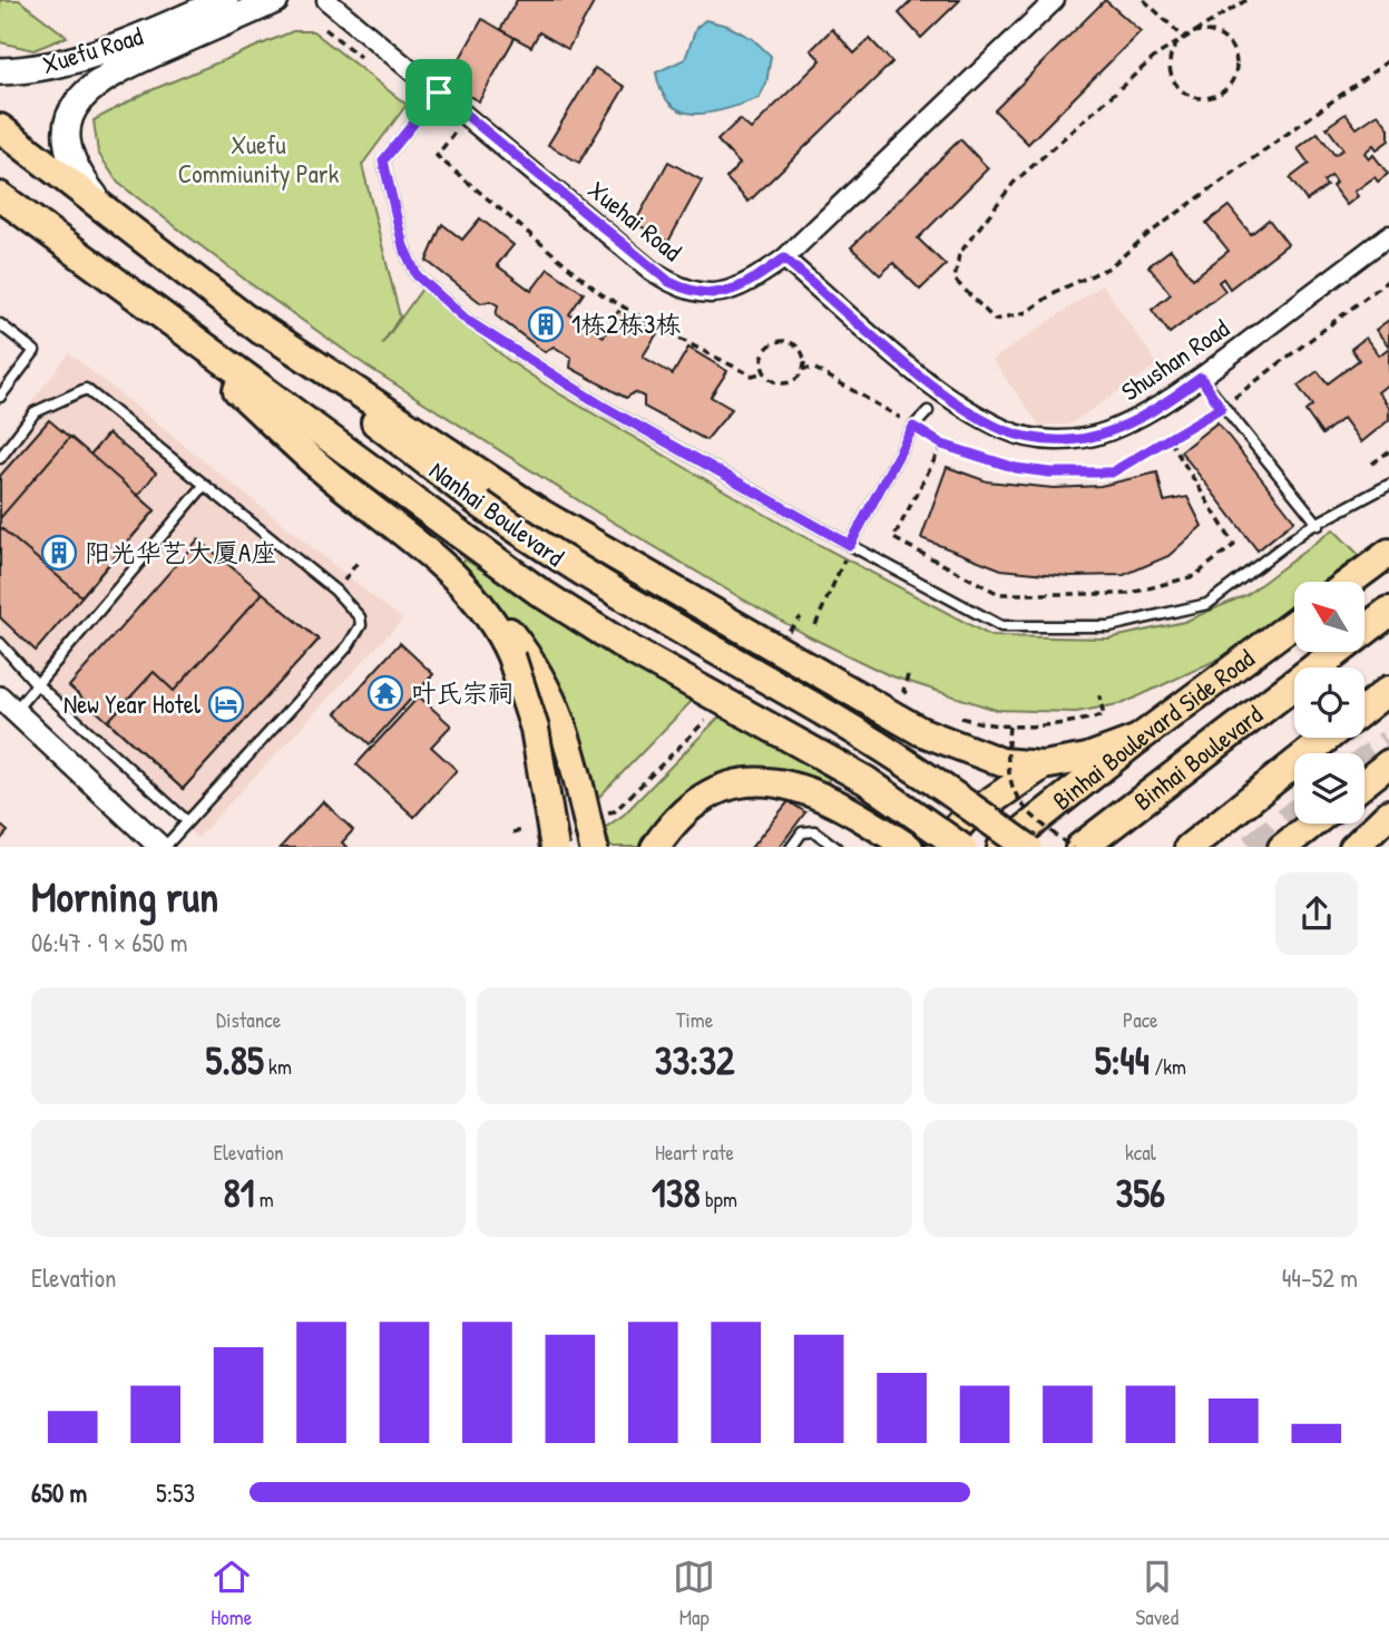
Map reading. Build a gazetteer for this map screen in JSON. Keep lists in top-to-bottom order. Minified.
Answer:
{"streets":{"highway":["Binhai Boulevard"],"main road":["Xuefu Road","Nanhai Boulevard","Binhai Boulevard Side Road"],"street":["Xuehai Road","Shushan Road"]},"crossings":[["Xuefu Road","Nanhai Boulevard"],["Xuehai Road","Shushan Road"]],"parks":["Xuefu Commiunity Park"],"places":{"building":["1栋2栋3栋","阳光华艺大厦A座"],"temple":["叶氏宗祠"],"hotel":["New Year Hotel"]},"north":"top left","page":{"heading":["Morning run","06:47 · 9 × 650 m"],"stats":[["Distance","5.85 km"],["Time","33:32"],["Pace","5:44 /km"],["Elevation","81 m"],["Heart rate","138 bpm"],["kcal","356"]],"chart":["Elevation","44–52 m"],"list":[{"name":"650 m","note":"5:53"}],"tabs":["Home","Map","Saved"]}}
